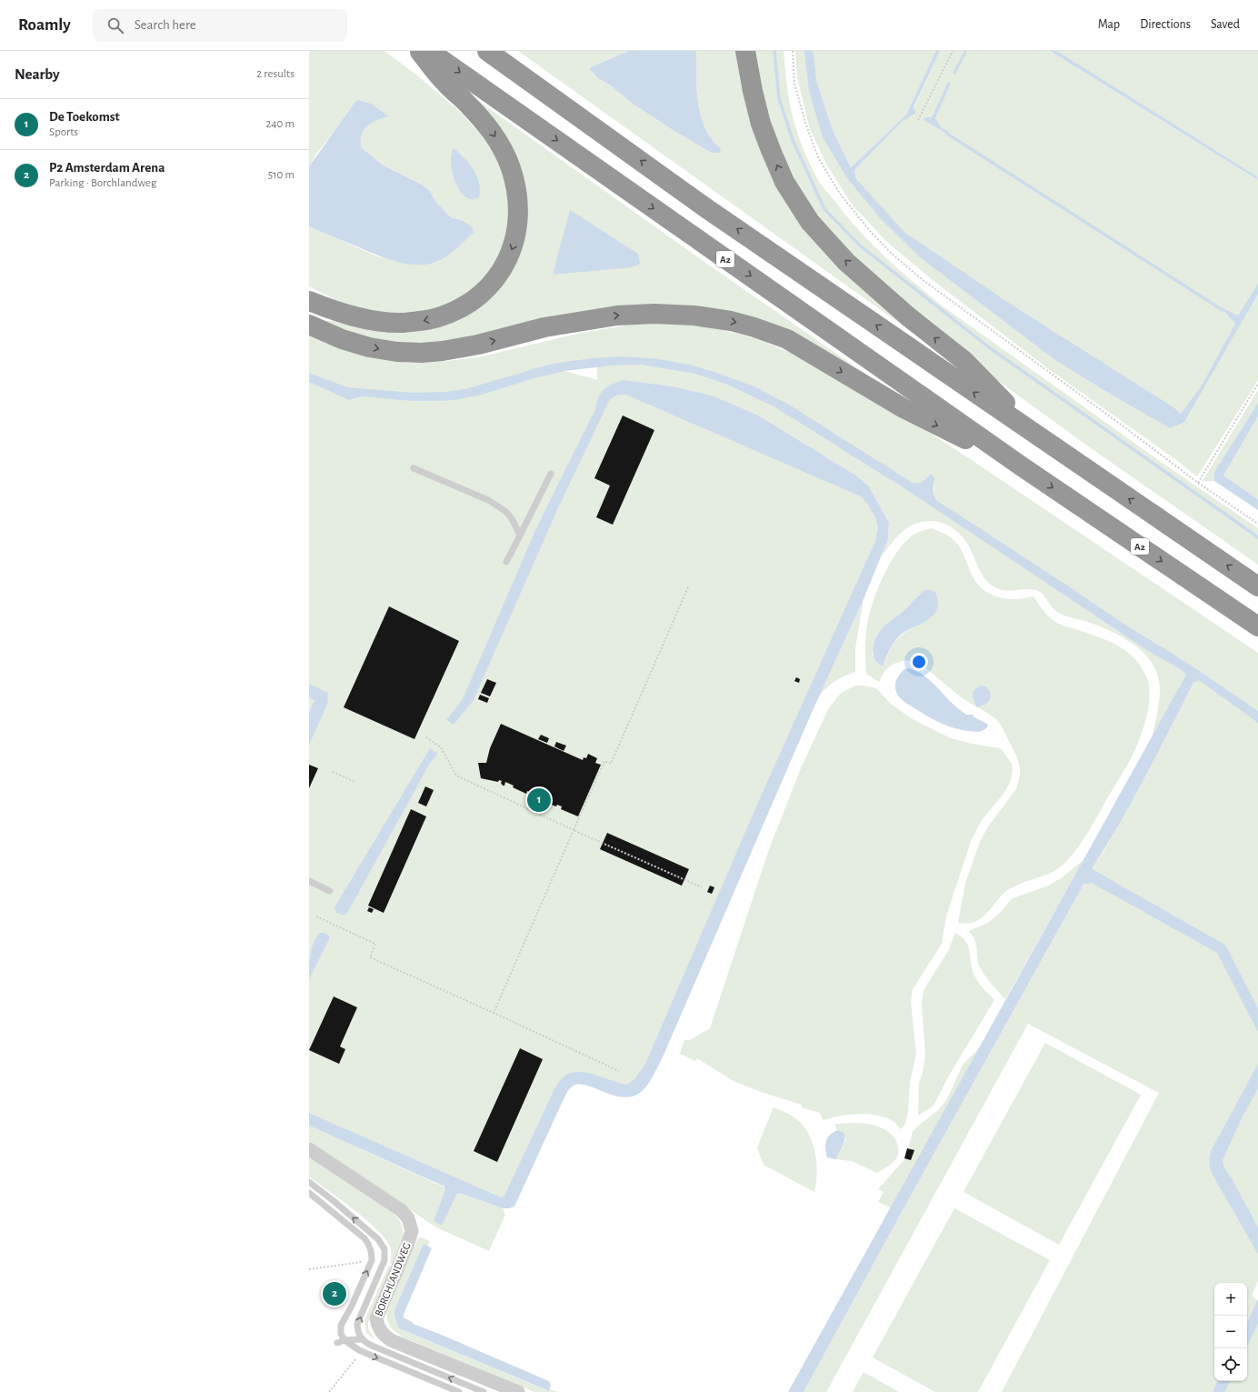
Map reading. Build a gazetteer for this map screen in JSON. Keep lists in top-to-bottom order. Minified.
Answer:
{"streets":{"highway":["A2"],"street":["BORCHLANDWEG"]},"page":{"header":"Roamly","search":"Search here","nav":["Map","Directions","Saved"],"heading":["Nearby","2 results"],"list":[{"mark":"1","name":"De Toekomst","note":"Sports","value":"240 m"},{"mark":"2","name":"P2 Amsterdam Arena","note":"Parking · Borchlandweg","value":"510 m"}],"pins":["1","2"],"map_buttons":["+","−"]}}
